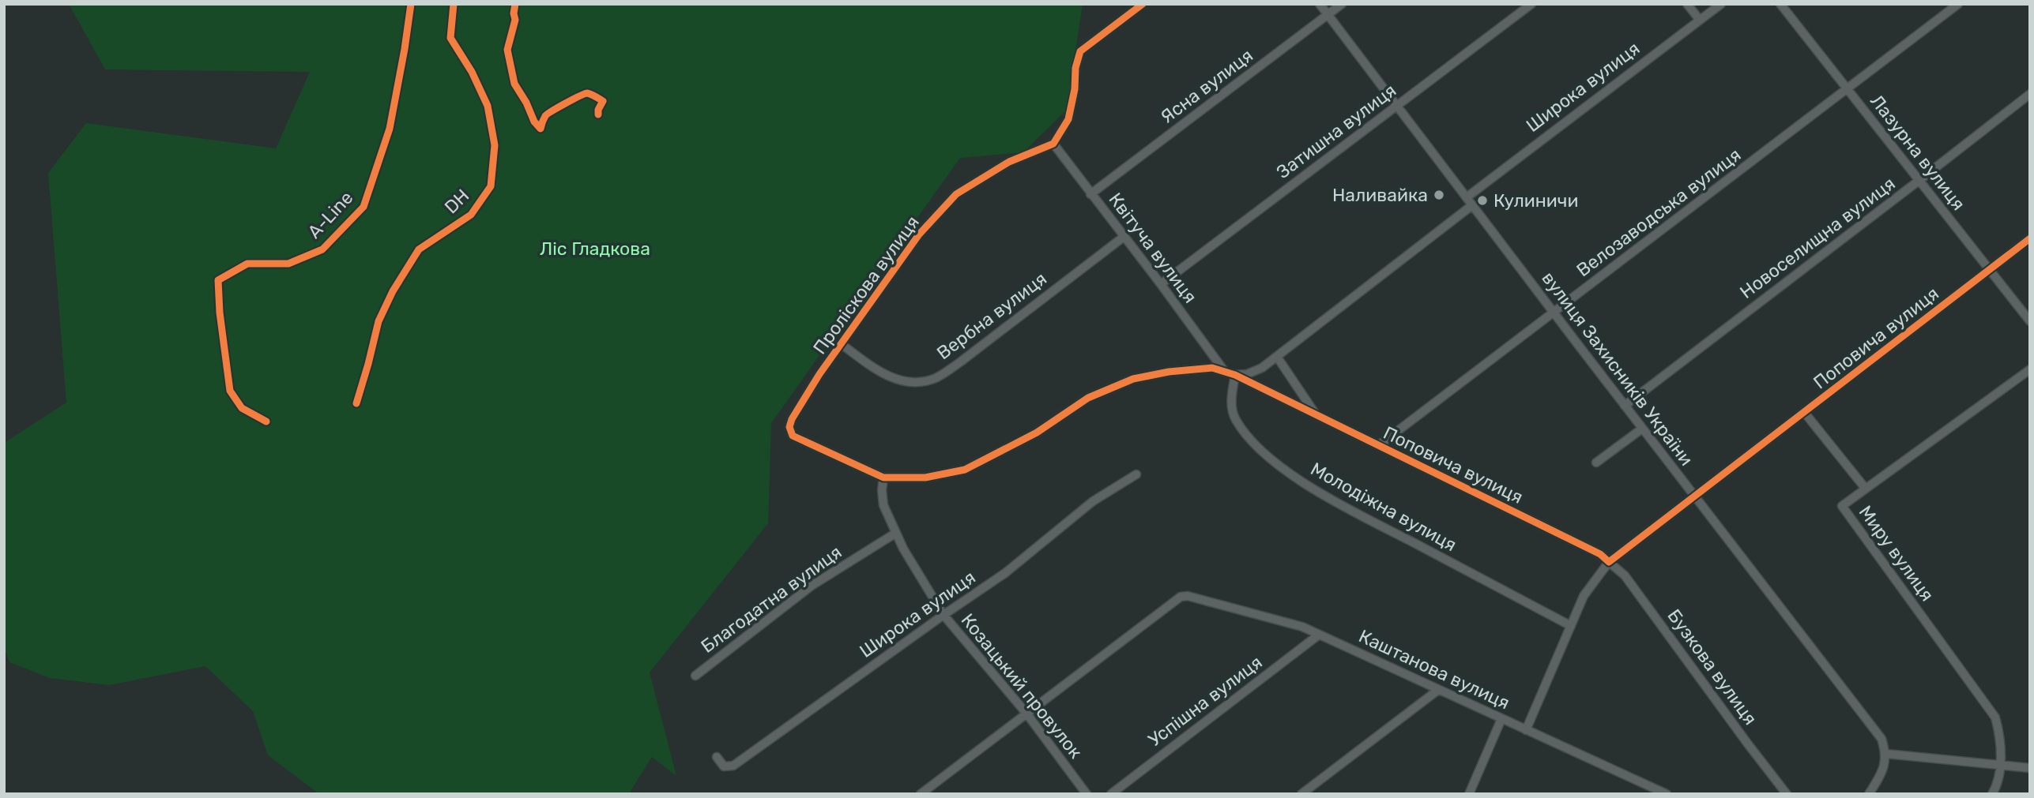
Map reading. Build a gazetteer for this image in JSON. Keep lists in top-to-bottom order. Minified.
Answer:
{"streets":{"street":["Ясна вулиця","Широка вулиця","Затишна вулиця","Лазурна вулиця","Велозаводська вулиця","Новоселищна вулиця","Квітуча вулиця","Проліскова вулиця","Вербна вулиця","Поповича вулиця","вулиця Захисників України","Молодіжна вулиця","Миру вулиця","Благодатна вулиця","Бузкова вулиця","Каштанова вулиця","Козацький провулок","Успішна вулиця"],"cycle path":["DH","A-Line"]},"crossings":[["Ясна вулиця","Квітуча вулиця"],["Ясна вулиця","вулиця Захисників України"],["Широка вулиця","вулиця Захисників України"],["Широка вулиця","Козацький провулок"],["Затишна вулиця","Квітуча вулиця"],["Затишна вулиця","вулиця Захисників України"],["Лазурна вулиця","Велозаводська вулиця"],["Лазурна вулиця","Новоселищна вулиця"],["Лазурна вулиця","Поповича вулиця"],["Велозаводська вулиця","Поповича вулиця"],["Велозаводська вулиця","вулиця Захисників України"],["Новоселищна вулиця","вулиця Захисників України"],["Квітуча вулиця","Проліскова вулиця"],["Квітуча вулиця","Вербна вулиця"],["Квітуча вулиця","Поповича вулиця"],["Проліскова вулиця","Вербна вулиця"],["Проліскова вулиця","Поповича вулиця"],["Поповича вулиця","вулиця Захисників України"],["Поповича вулиця","Молодіжна вулиця"],["Поповича вулиця","Бузкова вулиця"],["Поповича вулиця","Козацький провулок"],["Благодатна вулиця","Козацький провулок"],["Каштанова вулиця","Козацький провулок"],["Каштанова вулиця","Успішна вулиця"]],"parks":["Ліс Гладкова"],"places":["Наливайка","Кулиничи"]}
